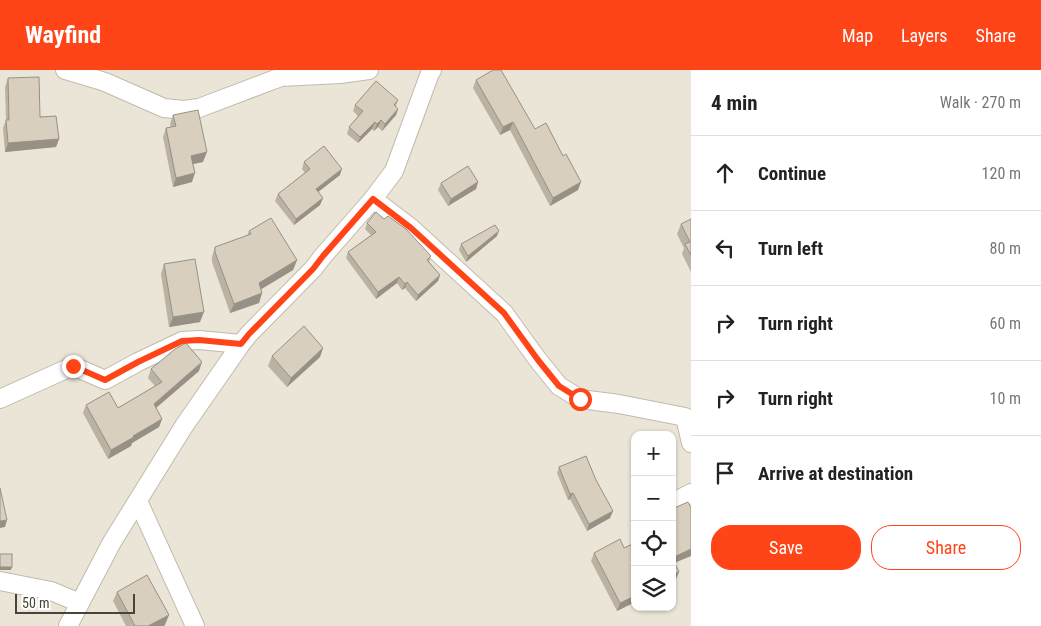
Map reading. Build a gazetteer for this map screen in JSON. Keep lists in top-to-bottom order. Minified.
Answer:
{"scale_bar":"50 m","page":{"header":"Wayfind","nav":["Map","Layers","Share"],"heading":["4 min","Walk · 270 m"],"list":[["Continue","120 m"],["Turn left","80 m"],["Turn right","60 m"],["Turn right","10 m"],"Arrive at destination"],"map_buttons":["+","−"],"buttons":["Save","Share"],"scale":"50 m"}}
